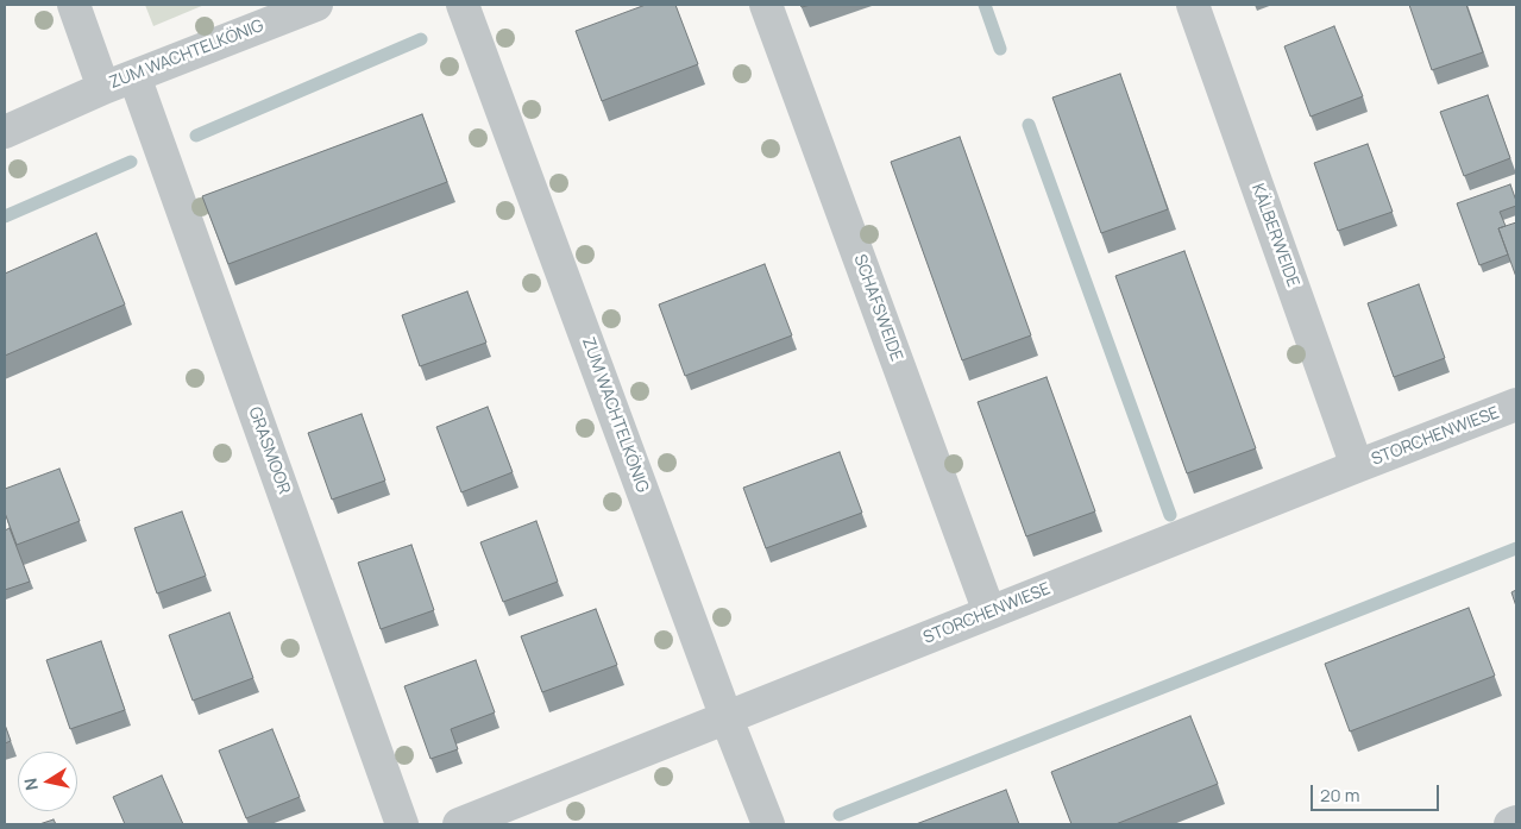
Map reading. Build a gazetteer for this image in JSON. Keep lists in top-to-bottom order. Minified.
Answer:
{"streets":{"street":["ZUM WACHTELKÖNIG","KÄLBERWEIDE","SCHAFSWEIDE","STORCHENWIESE","GRASMOOR"]},"crossings":[["ZUM WACHTELKÖNIG","STORCHENWIESE"],["ZUM WACHTELKÖNIG","GRASMOOR"],["KÄLBERWEIDE","STORCHENWIESE"],["SCHAFSWEIDE","STORCHENWIESE"]],"scale_bar":"20 m","north":"left"}
